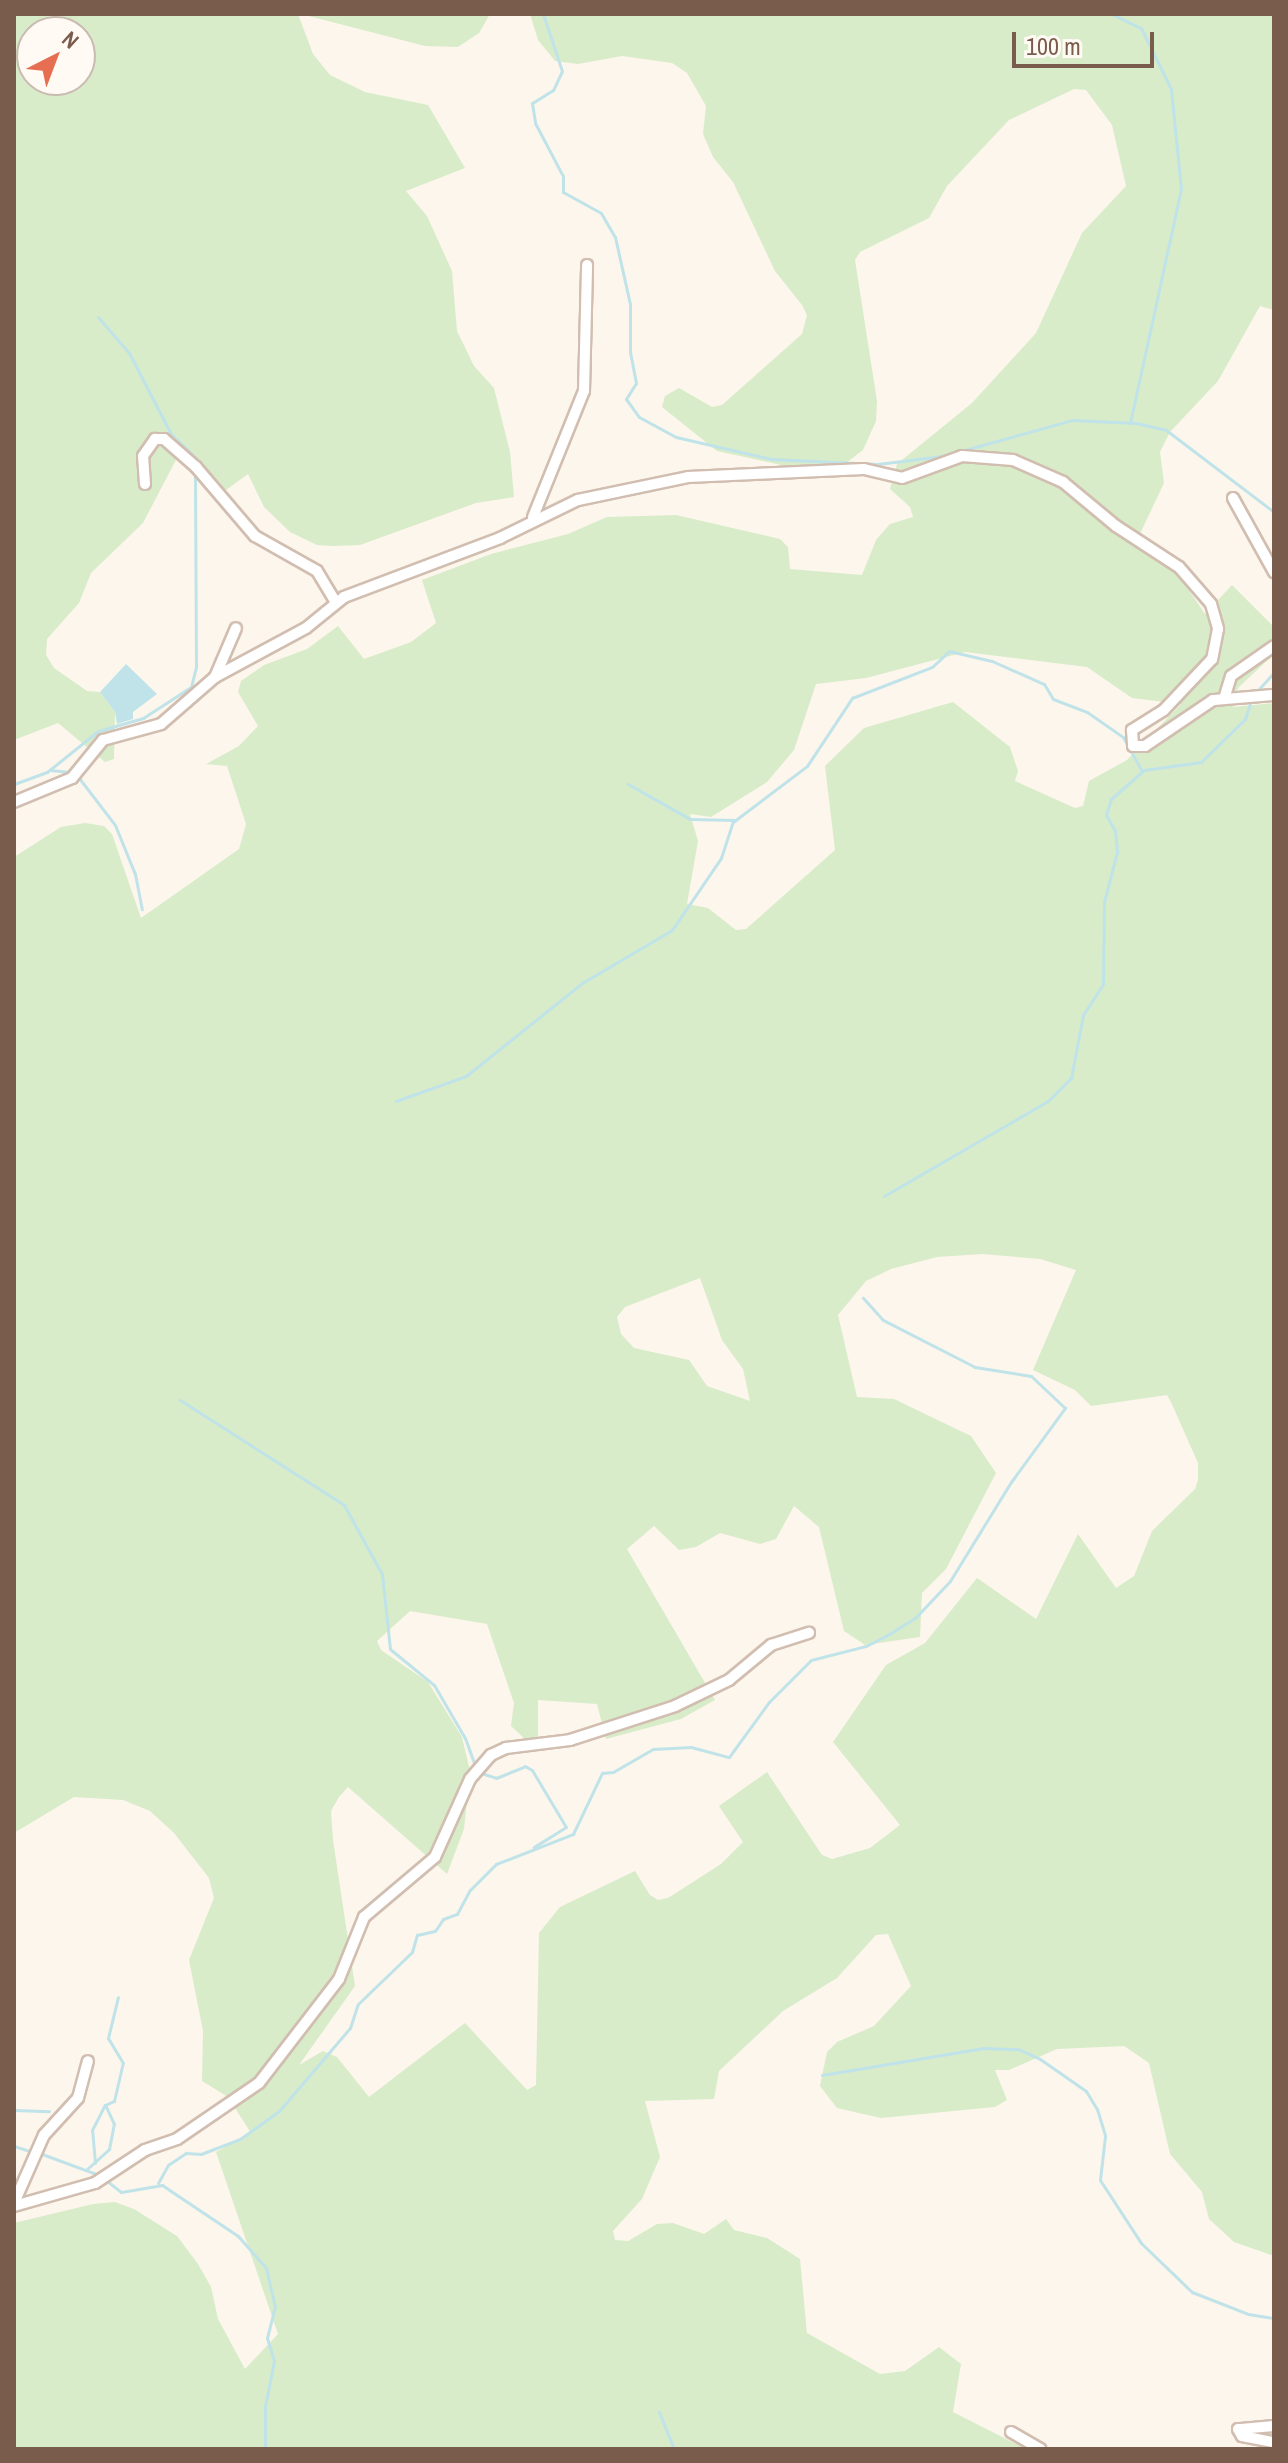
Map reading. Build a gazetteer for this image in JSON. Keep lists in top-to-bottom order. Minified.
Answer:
{"scale_bar":"100 m","north":"top right"}
